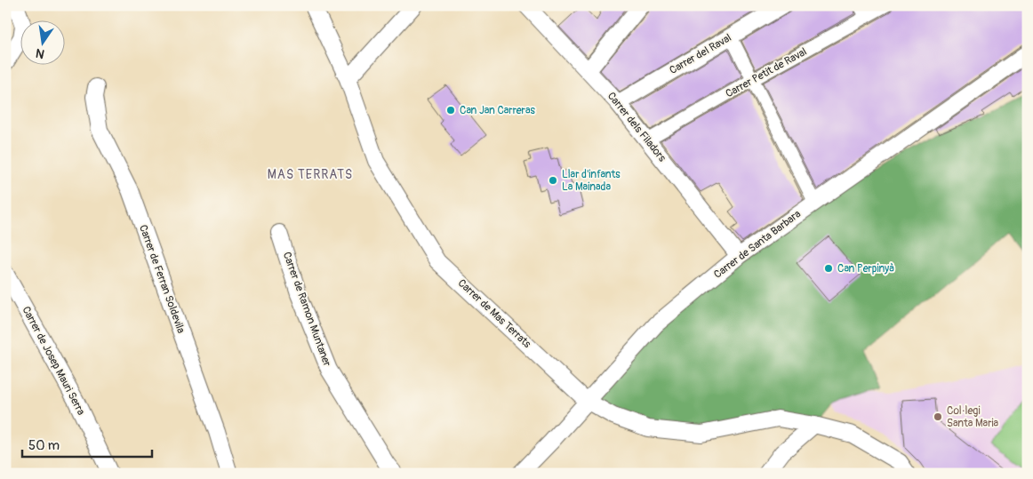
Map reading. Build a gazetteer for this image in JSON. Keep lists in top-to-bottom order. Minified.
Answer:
{"streets":{"street":["Carrer del Raval","Carrer Petit de Raval","Carrer dels Filadors","Carrer de Santa Barbara","Carrer de Ferran Soldevila","Carrer de Ramon Muntaner","Carrer de Mas Terrats","Carrer de Josep Mauri Serra"]},"crossings":[["Carrer del Raval","Carrer dels Filadors"],["Carrer Petit de Raval","Carrer dels Filadors"],["Carrer dels Filadors","Carrer de Santa Barbara"],["Carrer de Santa Barbara","Carrer de Mas Terrats"]],"districts":["MAS TERRATS"],"places":["Can Jan Carreras","Llar d'infants La Mainada","Can Perpinyà","Col·legi Santa Maria"],"scale_bar":"50 m","north":"bottom"}
